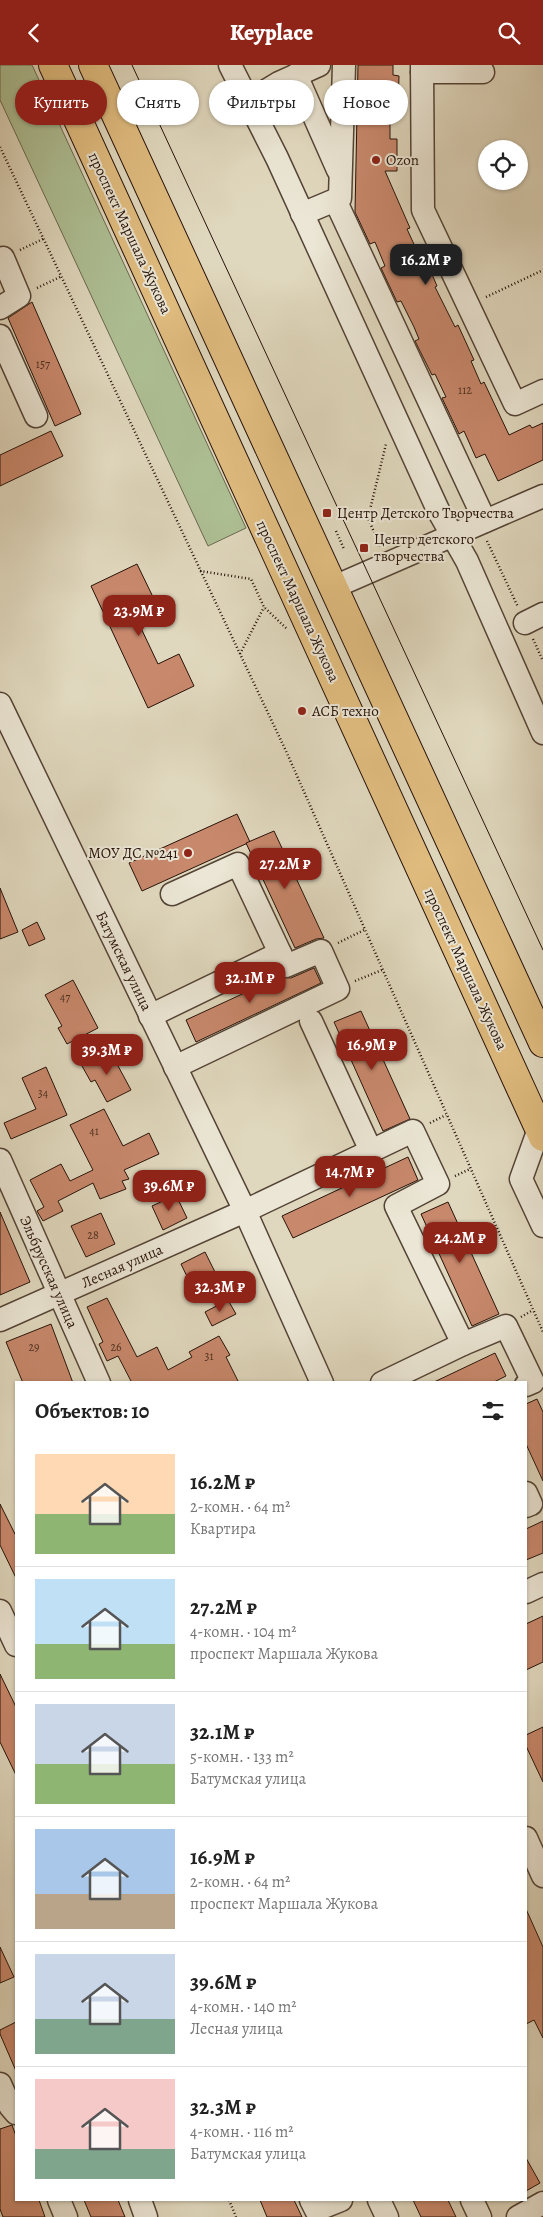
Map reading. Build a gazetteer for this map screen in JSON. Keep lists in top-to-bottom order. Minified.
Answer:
{"streets":{"highway":["проспект Маршала Жукова"],"street":["Батумская улица","Лесная улица","Эльбрусская улица"]},"crossings":[["Батумская улица","Лесная улица"],["Лесная улица","Эльбрусская улица"]],"places":{"other":["Ozon","АСБ техно","МОУ ДС №241"],"transit":["Центр Детского Творчества","Центр детского творчества"]},"house_numbers":["157","112","47","34","41","28","29","26","31"],"page":{"header":"Keyplace","chip":["Купить","Снять","Фильтры","Новое"],"price":["16.2M ₽","23.9M ₽","27.2M ₽","32.1M ₽","16.9M ₽","39.3M ₽","14.7M ₽","39.6M ₽","24.2M ₽","32.3M ₽"],"heading":"Объектов: 10","list":[{"name":"16.2M ₽","note":"2-комн. · 64 m² · Квартира"},{"name":"27.2M ₽","note":"4-комн. · 104 m² · проспект Маршала Жукова"},{"name":"32.1M ₽","note":"5-комн. · 133 m² · Батумская улица"},{"name":"16.9M ₽","note":"2-комн. · 64 m² · проспект Маршала Жукова"},{"name":"39.6M ₽","note":"4-комн. · 140 m² · Лесная улица"},{"name":"32.3M ₽","note":"4-комн. · 116 m² · Батумская улица"}]}}
